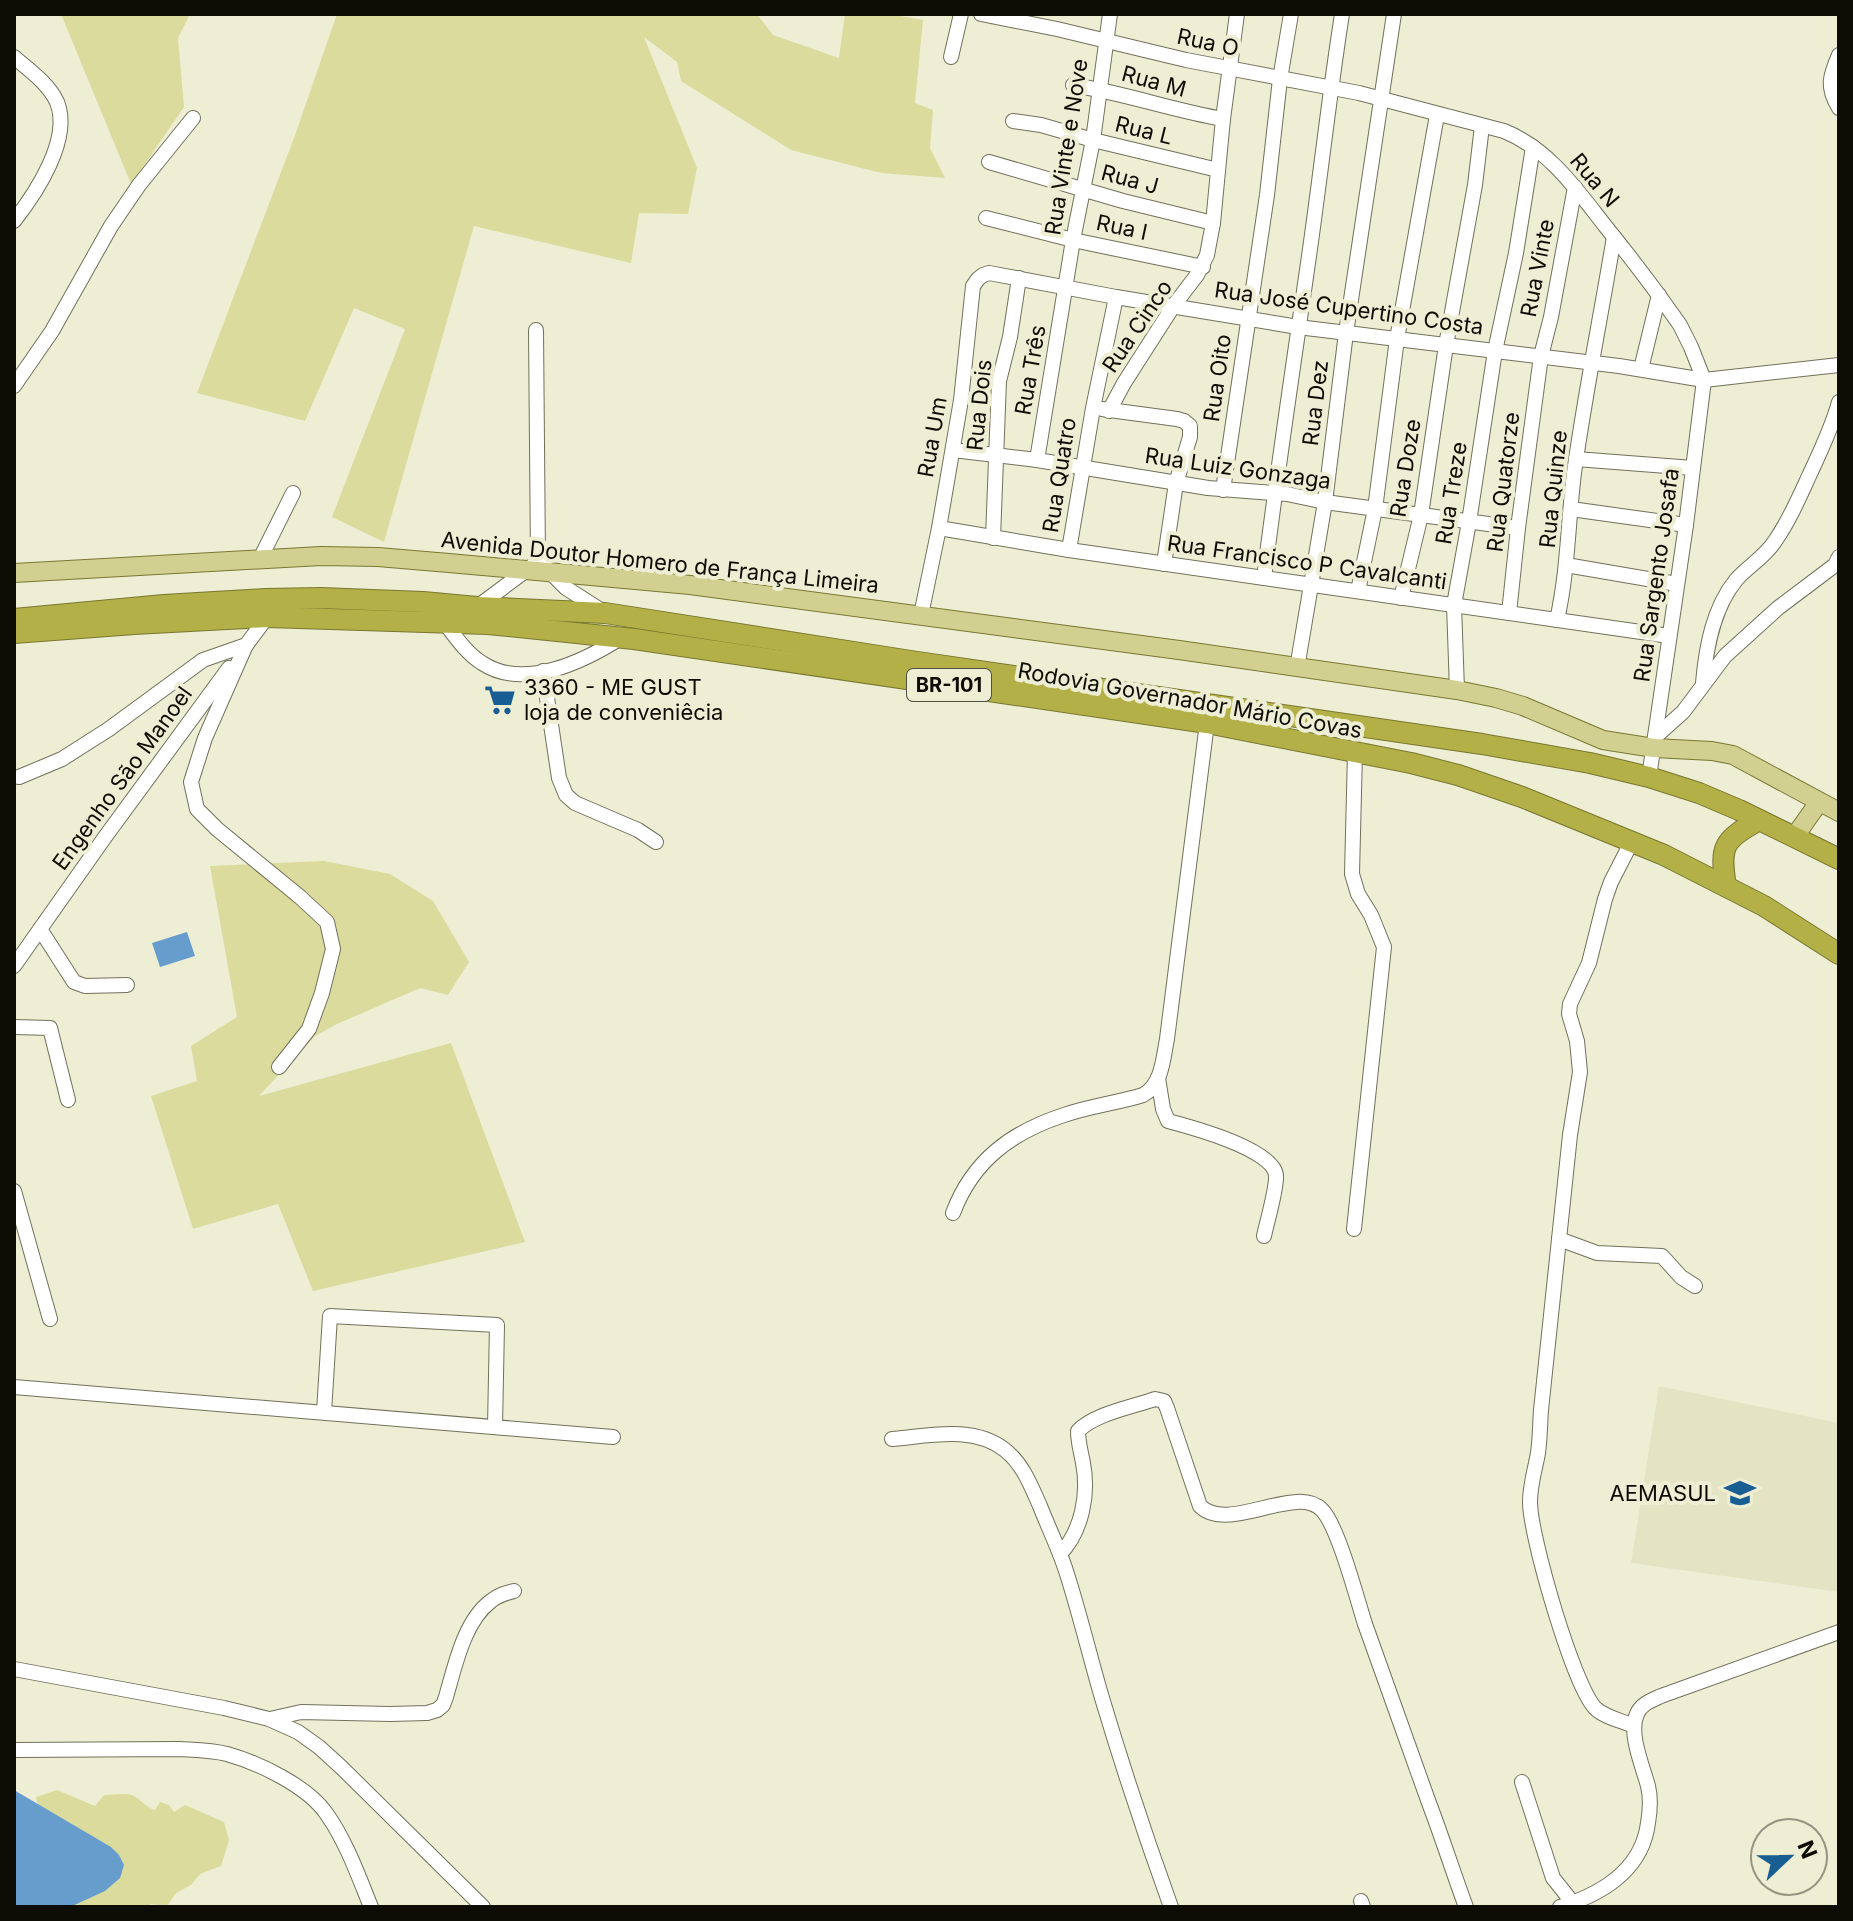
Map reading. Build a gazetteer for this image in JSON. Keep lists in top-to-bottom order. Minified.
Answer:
{"streets":{"highway":["BR-101","Rodovia Governador Mário Covas"],"main road":["Avenida Doutor Homero de França Limeira"],"street":["Rua O","Rua M","Rua L","Rua Vinte e Nove","Rua J","Rua N","Rua I","Rua Vinte","Rua José Cupertino Costa","Rua Cinco","Rua Três","Rua Oito","Rua Dez","Rua Dois","Rua Um","Rua Luiz Gonzaga","Rua Doze","Rua Quatro","Rua Quatorze","Rua Quinze","Rua Treze","Rua Francisco P Cavalcanti","Rua Sargento Josafa","Engenho São Manoel"]},"crossings":[["Rua O","Rua Vinte e Nove"],["Rua O","Rua N"],["Rua O","Rua Oito"],["Rua O","Rua Dez"],["Rua M","Rua Vinte e Nove"],["Rua L","Rua Vinte e Nove"],["Rua Vinte e Nove","Rua J"],["Rua Vinte e Nove","Rua I"],["Rua Vinte e Nove","Rua José Cupertino Costa"],["Rua Vinte e Nove","Rua Três"],["Rua N","Rua Vinte"],["Rua N","Rua José Cupertino Costa"],["Rua N","Rua Dez"],["Rua N","Rua Doze"],["Rua N","Rua Quinze"],["Rua N","Rua Treze"],["Rua N","Rua Sargento Josafa"],["Rua I","Rua Cinco"],["Rua Vinte","Rua José Cupertino Costa"],["Rua Vinte","Rua Quatorze"],["Rua José Cupertino Costa","Rua Cinco"],["Rua José Cupertino Costa","Rua Três"],["Rua José Cupertino Costa","Rua Oito"],["Rua José Cupertino Costa","Rua Dez"],["Rua José Cupertino Costa","Rua Dois"],["Rua José Cupertino Costa","Rua Um"],["Rua José Cupertino Costa","Rua Doze"],["Rua José Cupertino Costa","Rua Quatro"],["Rua José Cupertino Costa","Rua Quatorze"],["Rua José Cupertino Costa","Rua Quinze"],["Rua José Cupertino Costa","Rua Treze"],["Rua José Cupertino Costa","Rua Sargento Josafa"],["Rua Cinco","Rua Quatro"],["Rua Três","Rua Luiz Gonzaga"],["Rua Oito","Rua Luiz Gonzaga"],["Rua Oito","Rua Quatro"],["Rua Oito","Rua Francisco P Cavalcanti"],["Rua Dez","Rua Luiz Gonzaga"],["Rua Dez","Avenida Doutor Homero de França Limeira"],["Rua Dez","Rua Francisco P Cavalcanti"],["Rua Dois","Rua Luiz Gonzaga"],["Rua Dois","Rua Francisco P Cavalcanti"],["Rua Um","Rua Luiz Gonzaga"],["Rua Um","Avenida Doutor Homero de França Limeira"],["Rua Um","Rua Francisco P Cavalcanti"],["Rua Luiz Gonzaga","Rua Doze"],["Rua Luiz Gonzaga","Rua Quatro"],["Rua Luiz Gonzaga","Rua Quatorze"],["Rua Luiz Gonzaga","Rua Treze"],["Rua Doze","Rua Francisco P Cavalcanti"],["Rua Quatro","Rua Francisco P Cavalcanti"],["Rua Quatorze","Rua Francisco P Cavalcanti"],["Rua Quinze","Rua Francisco P Cavalcanti"],["Rua Treze","Avenida Doutor Homero de França Limeira"],["Rua Treze","Rua Francisco P Cavalcanti"],["Avenida Doutor Homero de França Limeira","Rua Sargento Josafa"],["Rua Francisco P Cavalcanti","Rua Sargento Josafa"],["Rua Sargento Josafa","Rodovia Governador Mário Covas"],["Rodovia Governador Mário Covas","Engenho São Manoel"]],"places":{"supermarket":["3360 - ME GUST loja de conveniêcia"],"school or university":["AEMASUL"]},"north":"right"}
